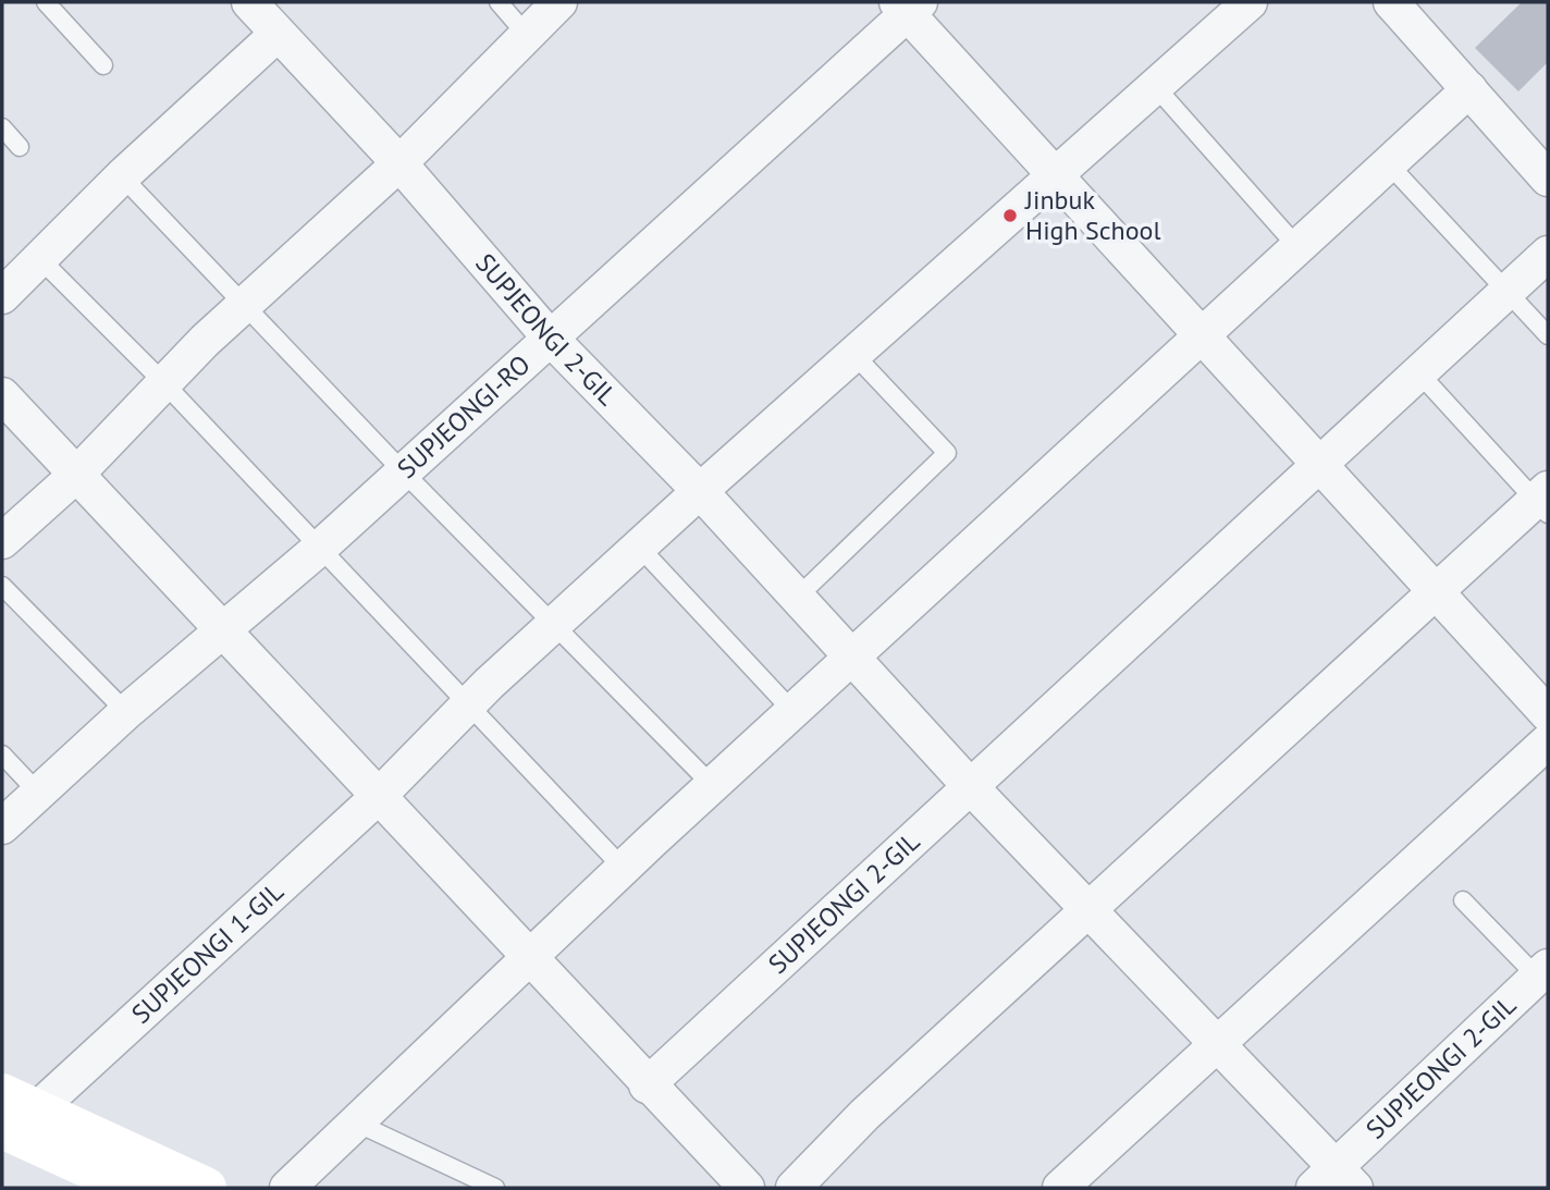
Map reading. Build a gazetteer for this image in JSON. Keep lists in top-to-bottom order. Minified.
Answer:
{"streets":{"street":["SUPJEONGI 2-GIL","SUPJEONGI-RO","SUPJEONGI 1-GIL"]},"crossings":[["SUPJEONGI 2-GIL","SUPJEONGI-RO"]],"places":["Jinbuk High School"]}
